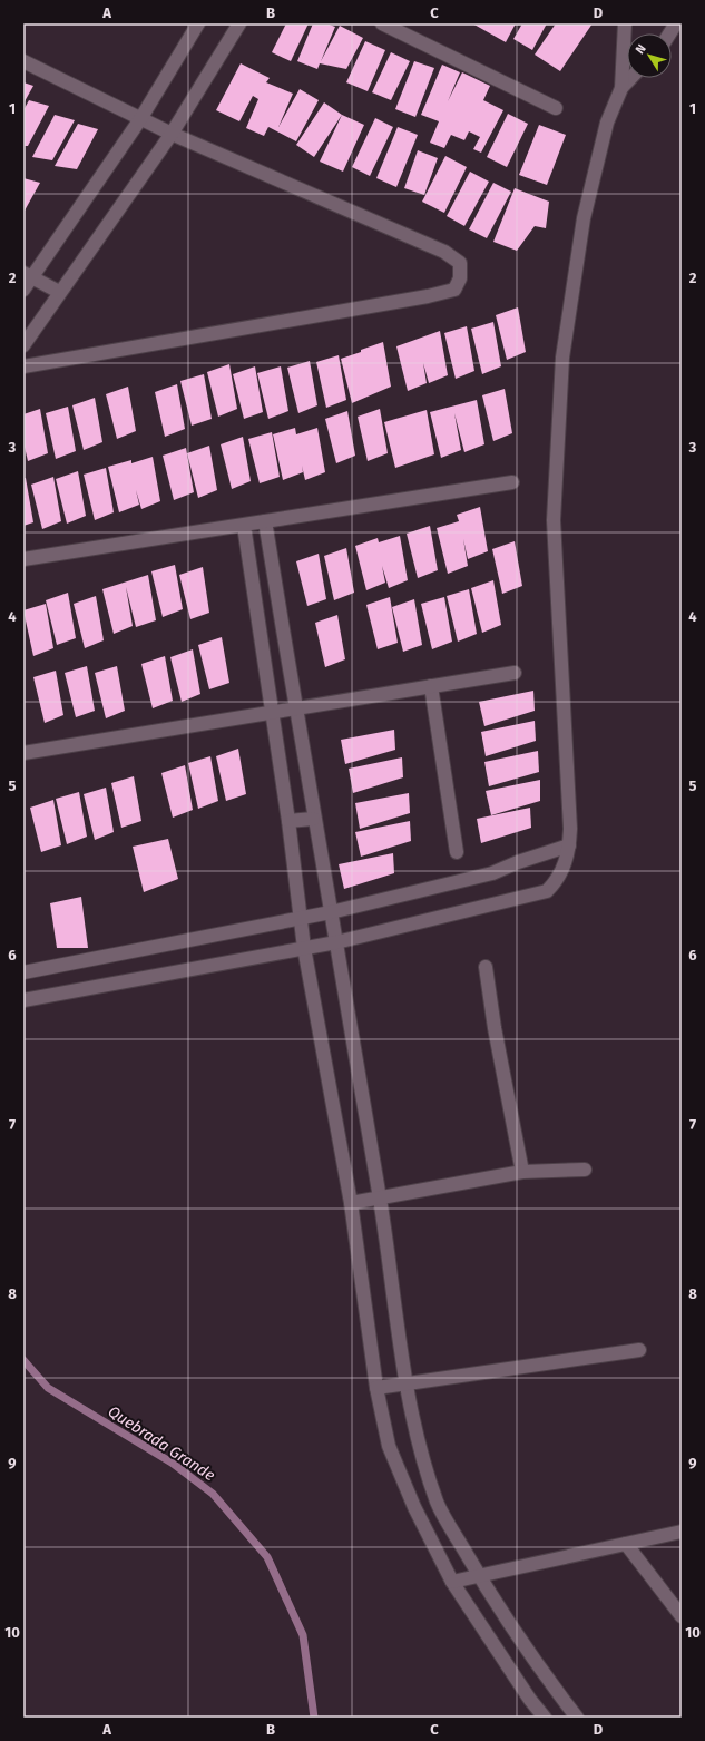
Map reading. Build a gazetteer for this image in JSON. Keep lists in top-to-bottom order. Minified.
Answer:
{"water":["Quebrada Grande"],"north":"top left","grid":{"columns":["A","B","C","D"],"rows":["1","2","3","4","5","6","7","8","9","10"]}}
